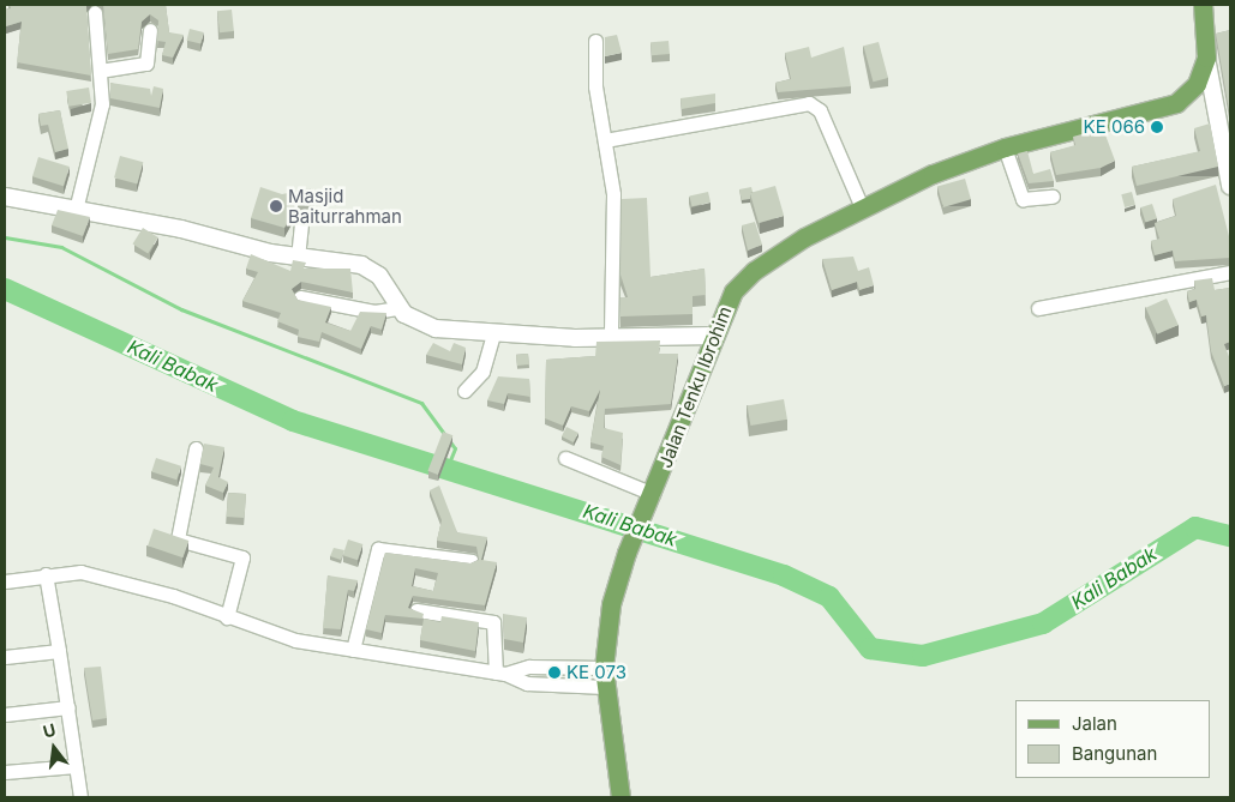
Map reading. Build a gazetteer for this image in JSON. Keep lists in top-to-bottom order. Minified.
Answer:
{"streets":{"main road":["Jalan Tenku Ibrohim"]},"water":["Kali Babak"],"places":["KE 066","Masjid Baiturrahman","KE 073"],"legend":["Jalan","Bangunan"],"north":"top"}
